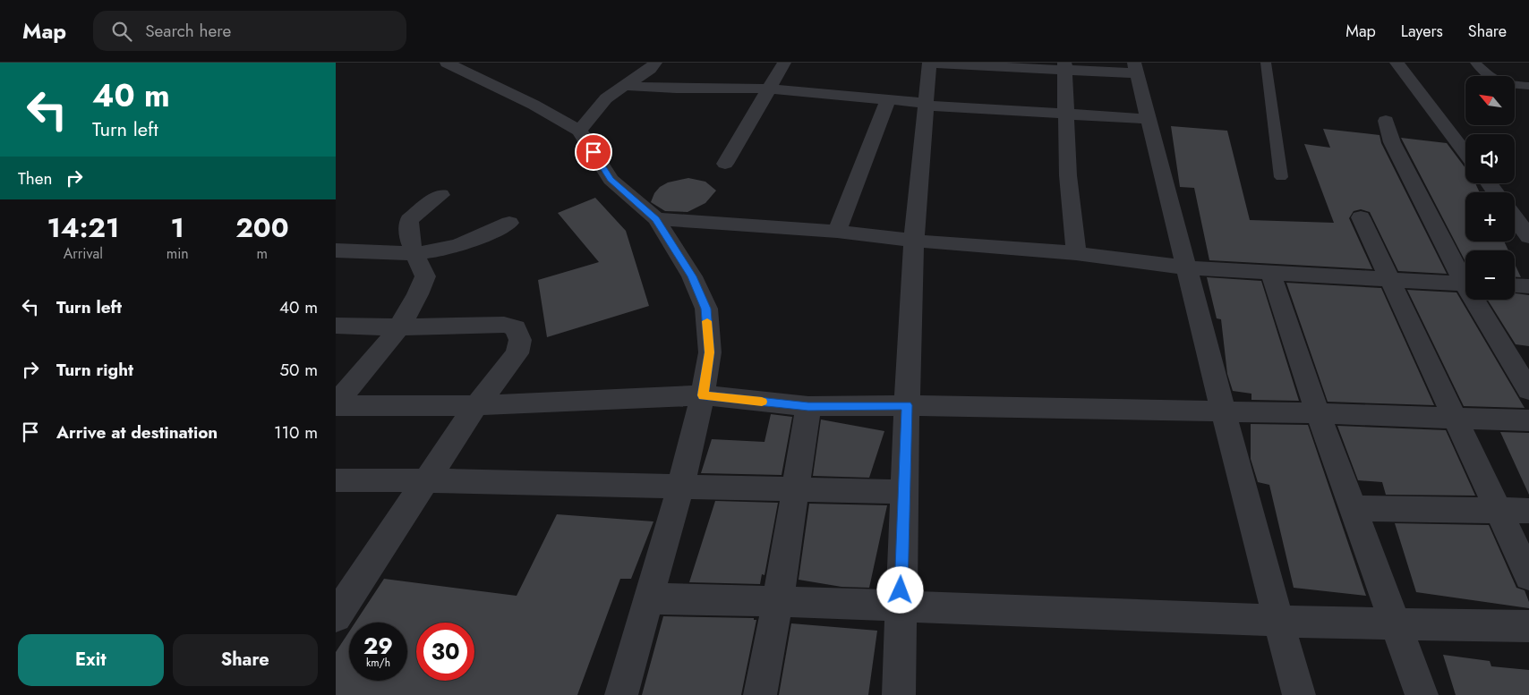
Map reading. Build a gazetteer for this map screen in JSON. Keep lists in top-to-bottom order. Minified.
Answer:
{"north":"top left","page":{"header":"Map","search":"Search here","nav":["Map","Layers","Share"],"turn":["40 m","Turn left"],"map_buttons":["+","−"],"then":"Then","eta":["14:21","Arrival","1","min","200","m"],"list":[{"name":"Turn left","value":"40 m"},{"name":"Turn right","value":"50 m"},{"name":"Arrive at destination","value":"110 m"}],"speed":"29 km/h","limit":"30","buttons":["Exit","Share"]}}
